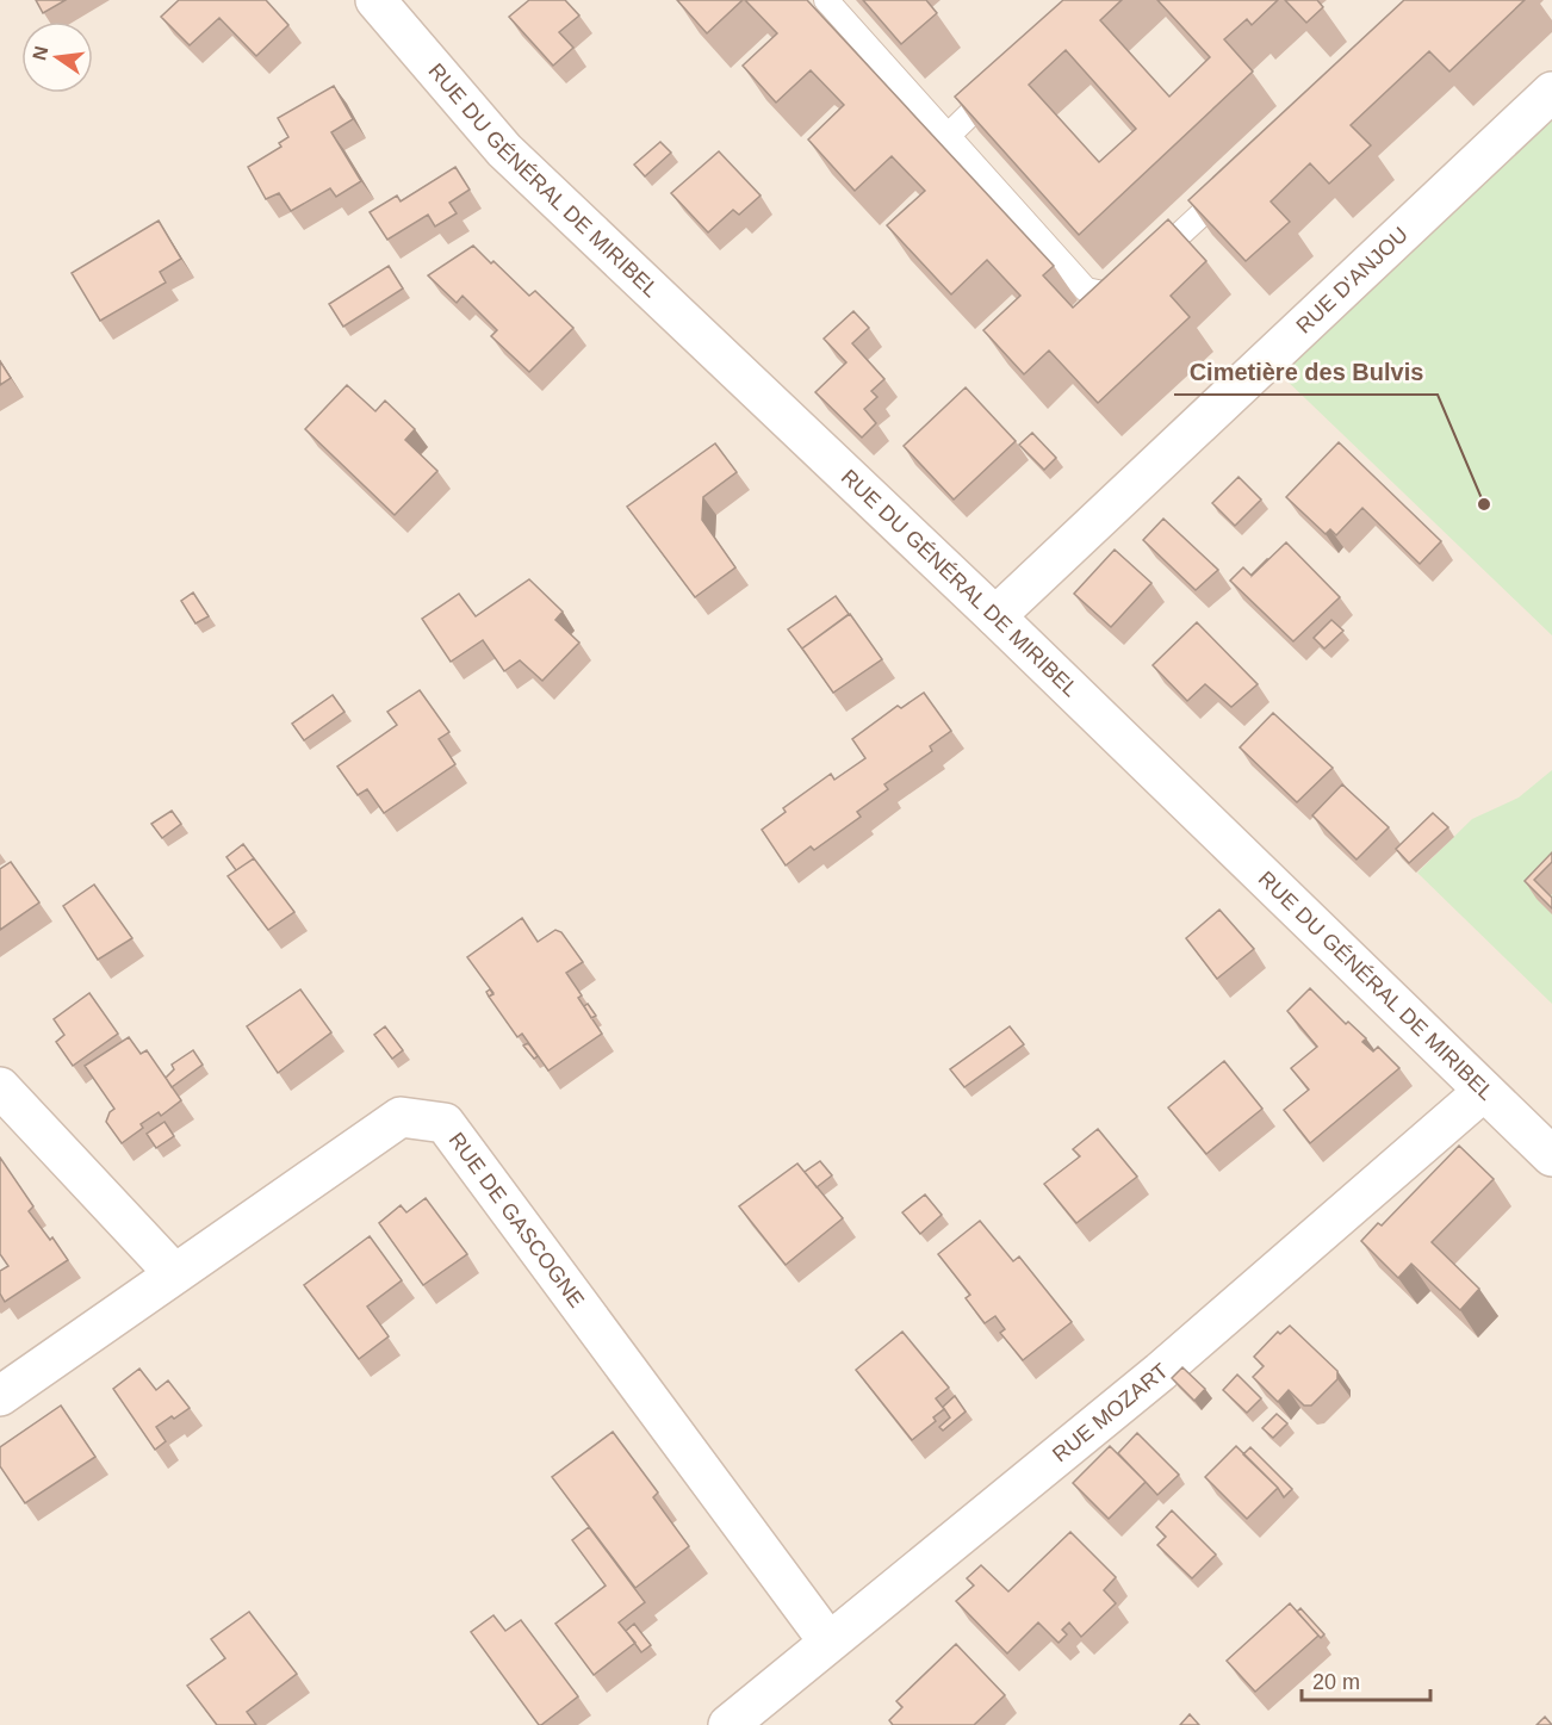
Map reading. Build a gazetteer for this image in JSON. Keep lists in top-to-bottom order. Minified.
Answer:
{"streets":{"street":["RUE DU GÉNÉRAL DE MIRIBEL","RUE D'ANJOU","RUE DE GASCOGNE","RUE MOZART"]},"crossings":[["RUE DU GÉNÉRAL DE MIRIBEL","RUE D'ANJOU"],["RUE DU GÉNÉRAL DE MIRIBEL","RUE MOZART"],["RUE DE GASCOGNE","RUE MOZART"]],"places":["Cimetière des Bulvis"],"scale_bar":"20 m","north":"left"}
